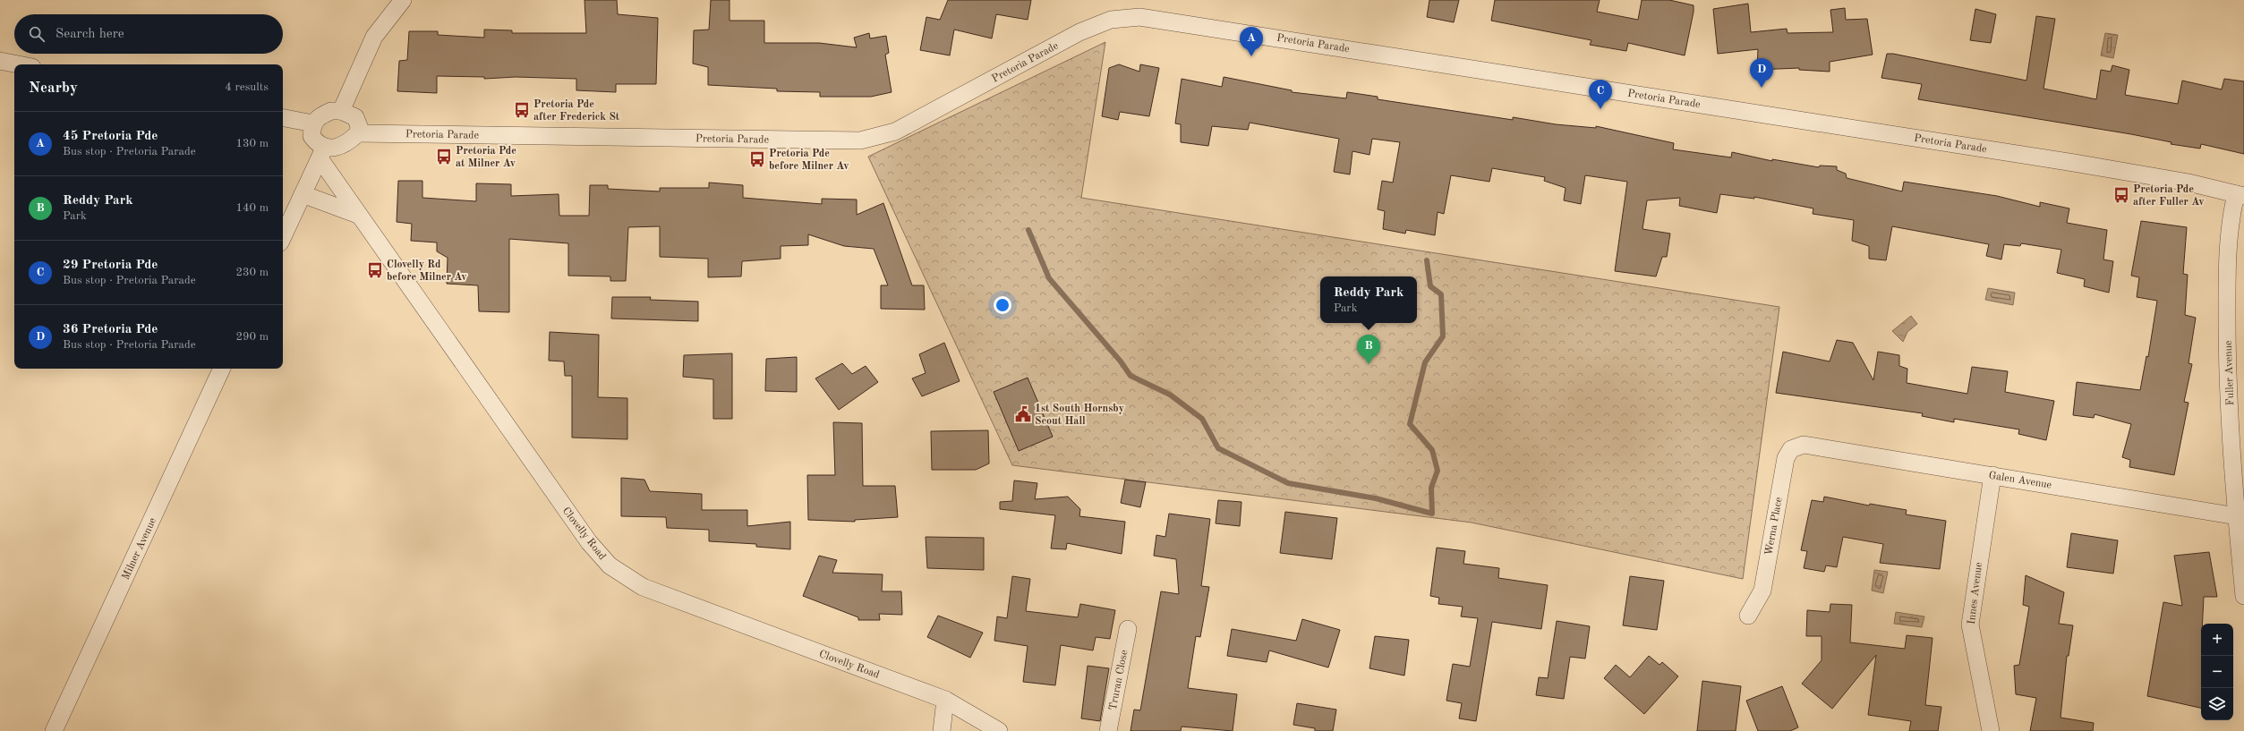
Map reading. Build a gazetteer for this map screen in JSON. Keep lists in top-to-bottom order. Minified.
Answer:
{"streets":{"street":["Pretoria Parade","Fuller Avenue","Galen Avenue","Werna Place","Clovelly Road","Milner Avenue","Innes Avenue","Truran Close"]},"crossings":[["Pretoria Parade","Fuller Avenue"],["Pretoria Parade","Clovelly Road"],["Fuller Avenue","Galen Avenue"],["Galen Avenue","Werna Place"],["Galen Avenue","Innes Avenue"]],"places":{"bus stop":["Pretoria Pde after Frederick St","Pretoria Pde at Milner Av","Pretoria Pde before Milner Av","Pretoria Pde after Fuller Av","Clovelly Rd before Milner Av"],"public building":["1st South Hornsby Scout Hall"]},"page":{"search":"Search here","pins":["A","D","C","B"],"heading":["Nearby","4 results"],"list":[{"mark":"A","name":"45 Pretoria Pde","note":"Bus stop · Pretoria Parade","value":"130 m"},{"mark":"B","name":"Reddy Park","note":"Park","value":"140 m"},{"mark":"C","name":"29 Pretoria Pde","note":"Bus stop · Pretoria Parade","value":"230 m"},{"mark":"D","name":"36 Pretoria Pde","note":"Bus stop · Pretoria Parade","value":"290 m"}],"popup":["Reddy Park","Park"],"map_buttons":["+","−"]}}
